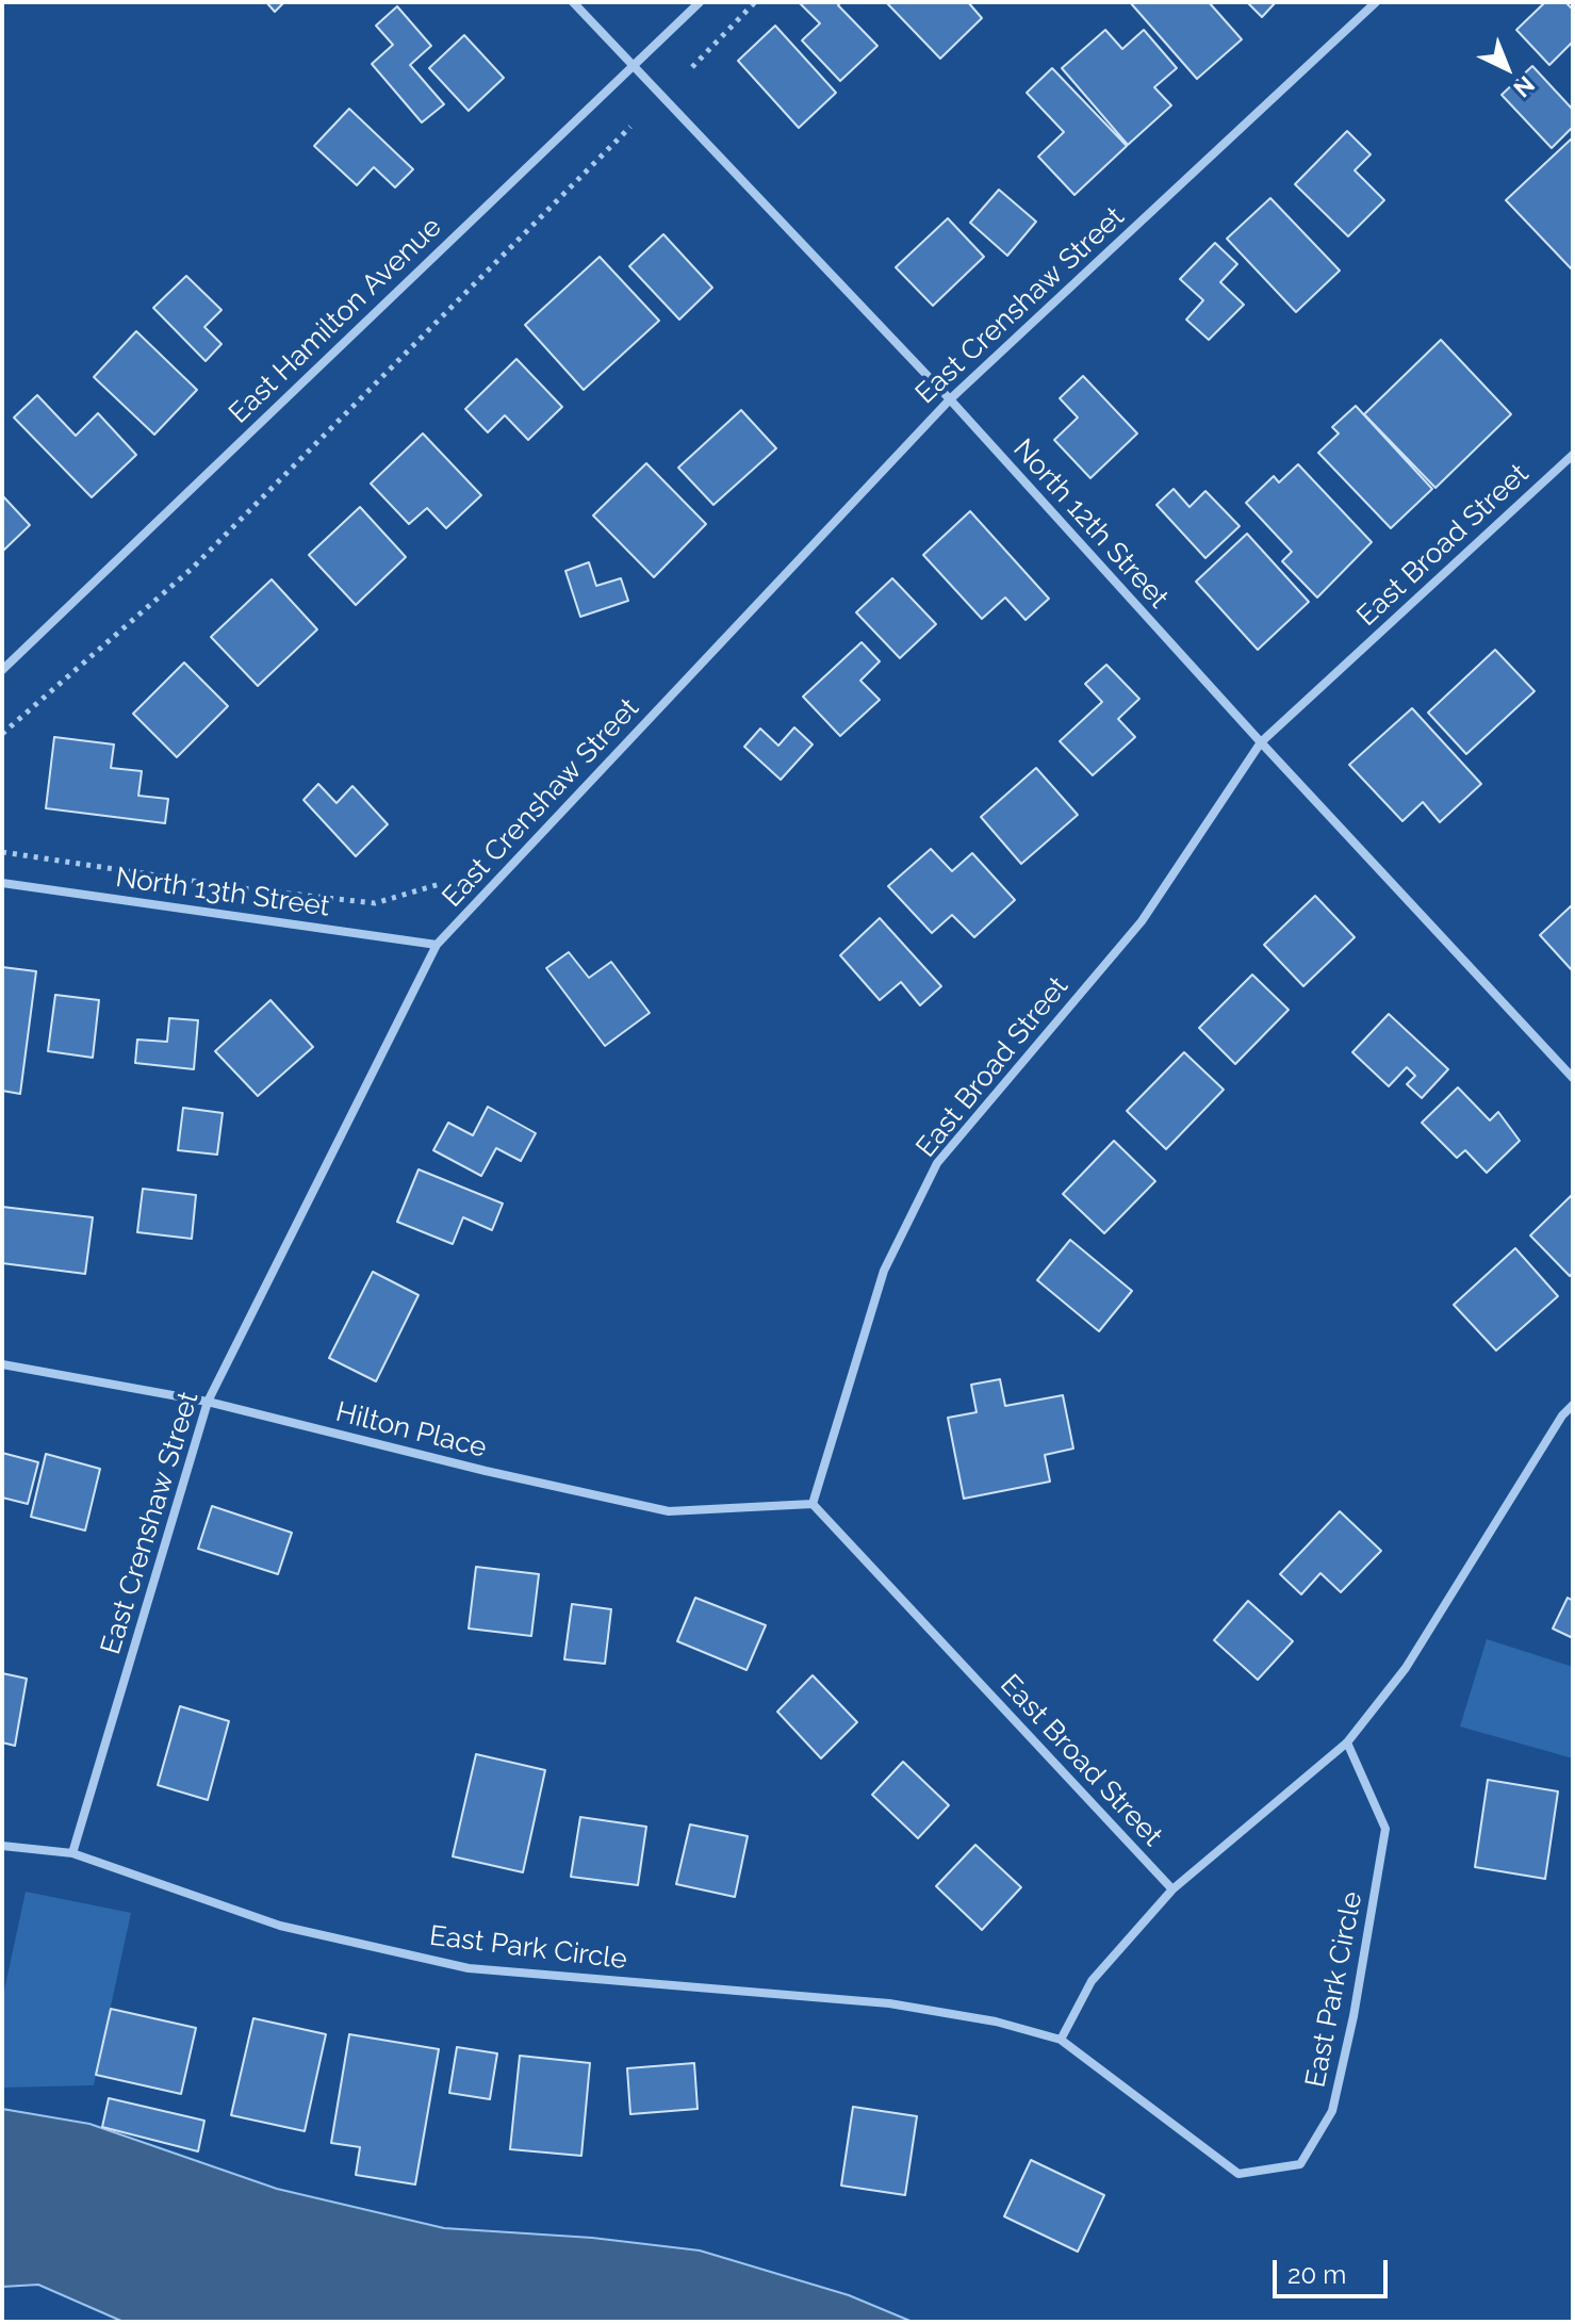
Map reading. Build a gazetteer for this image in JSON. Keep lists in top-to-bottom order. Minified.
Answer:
{"streets":{"street":["East Crenshaw Street","East Hamilton Avenue","North 12th Street","East Broad Street","North 13th Street","Hilton Place","East Park Circle"]},"crossings":[["East Crenshaw Street","North 12th Street"],["East Crenshaw Street","North 13th Street"],["East Crenshaw Street","Hilton Place"],["East Crenshaw Street","East Park Circle"],["East Hamilton Avenue","North 12th Street"],["North 12th Street","East Broad Street"],["East Broad Street","Hilton Place"]],"scale_bar":"20 m","north":"bottom right"}
